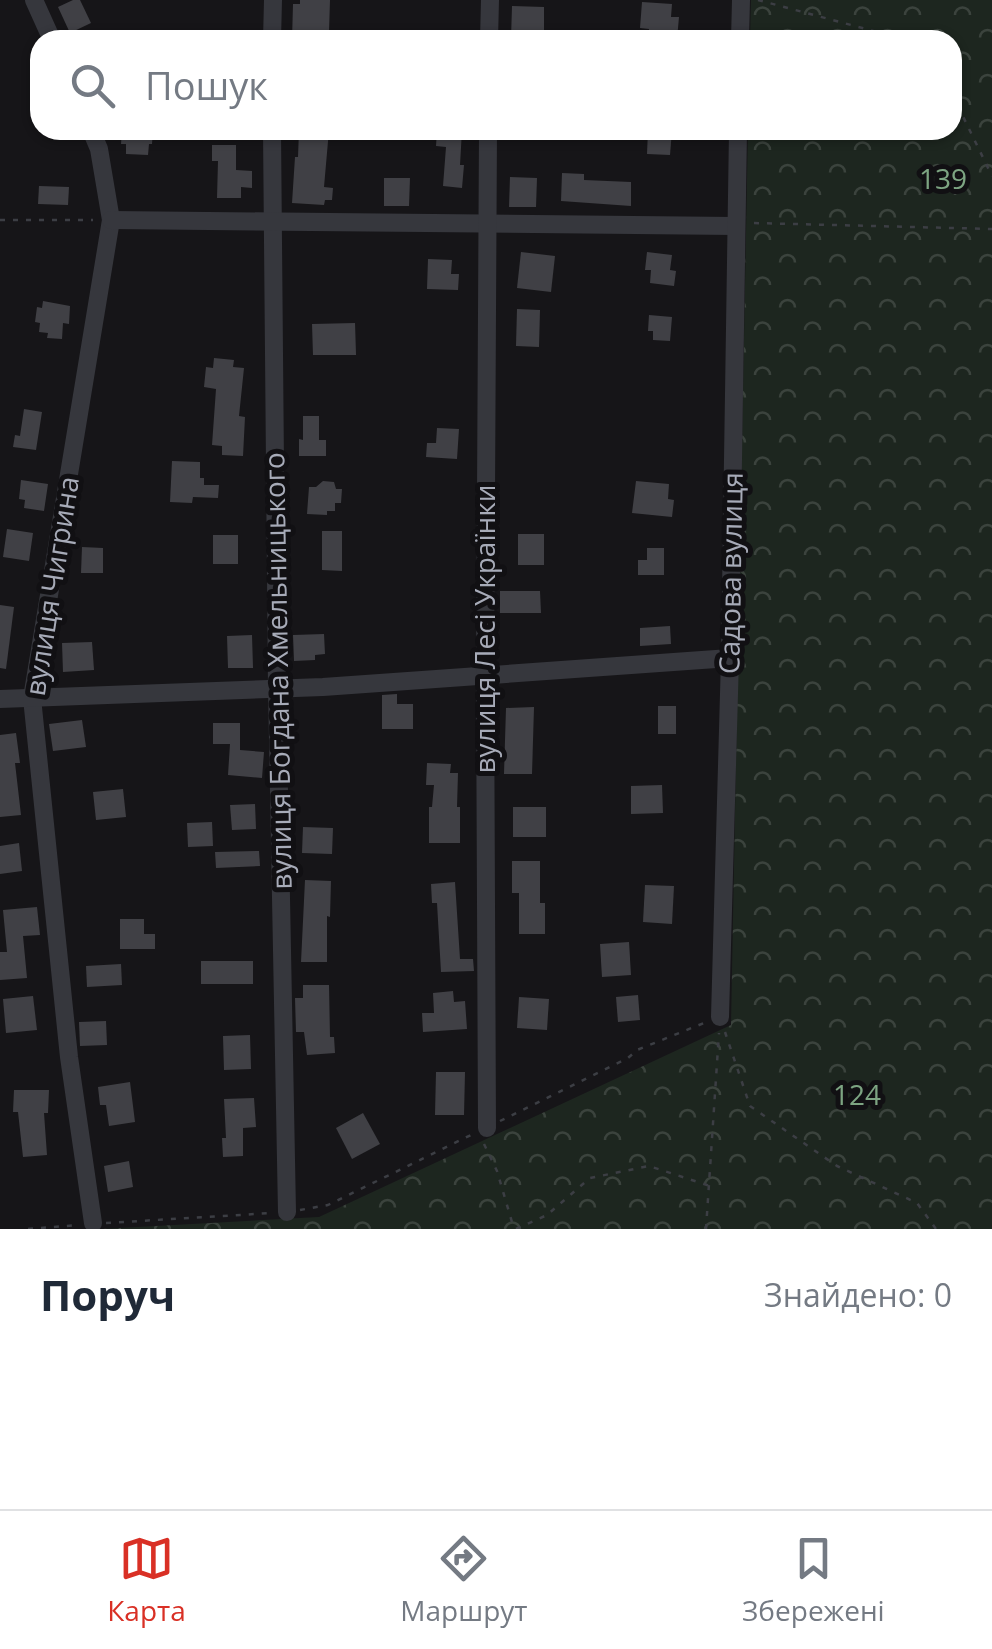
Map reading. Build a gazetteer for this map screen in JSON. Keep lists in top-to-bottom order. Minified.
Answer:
{"streets":{"street":["Садова вулиця","вулиця Чигрина","вулиця Лесі Українки","вулиця Богдана Хмельницького"]},"parks":["139","124"],"page":{"search":"Пошук","heading":["Поруч","Знайдено: 0"],"nav":["Карта","Маршрут","Збережені"]}}
